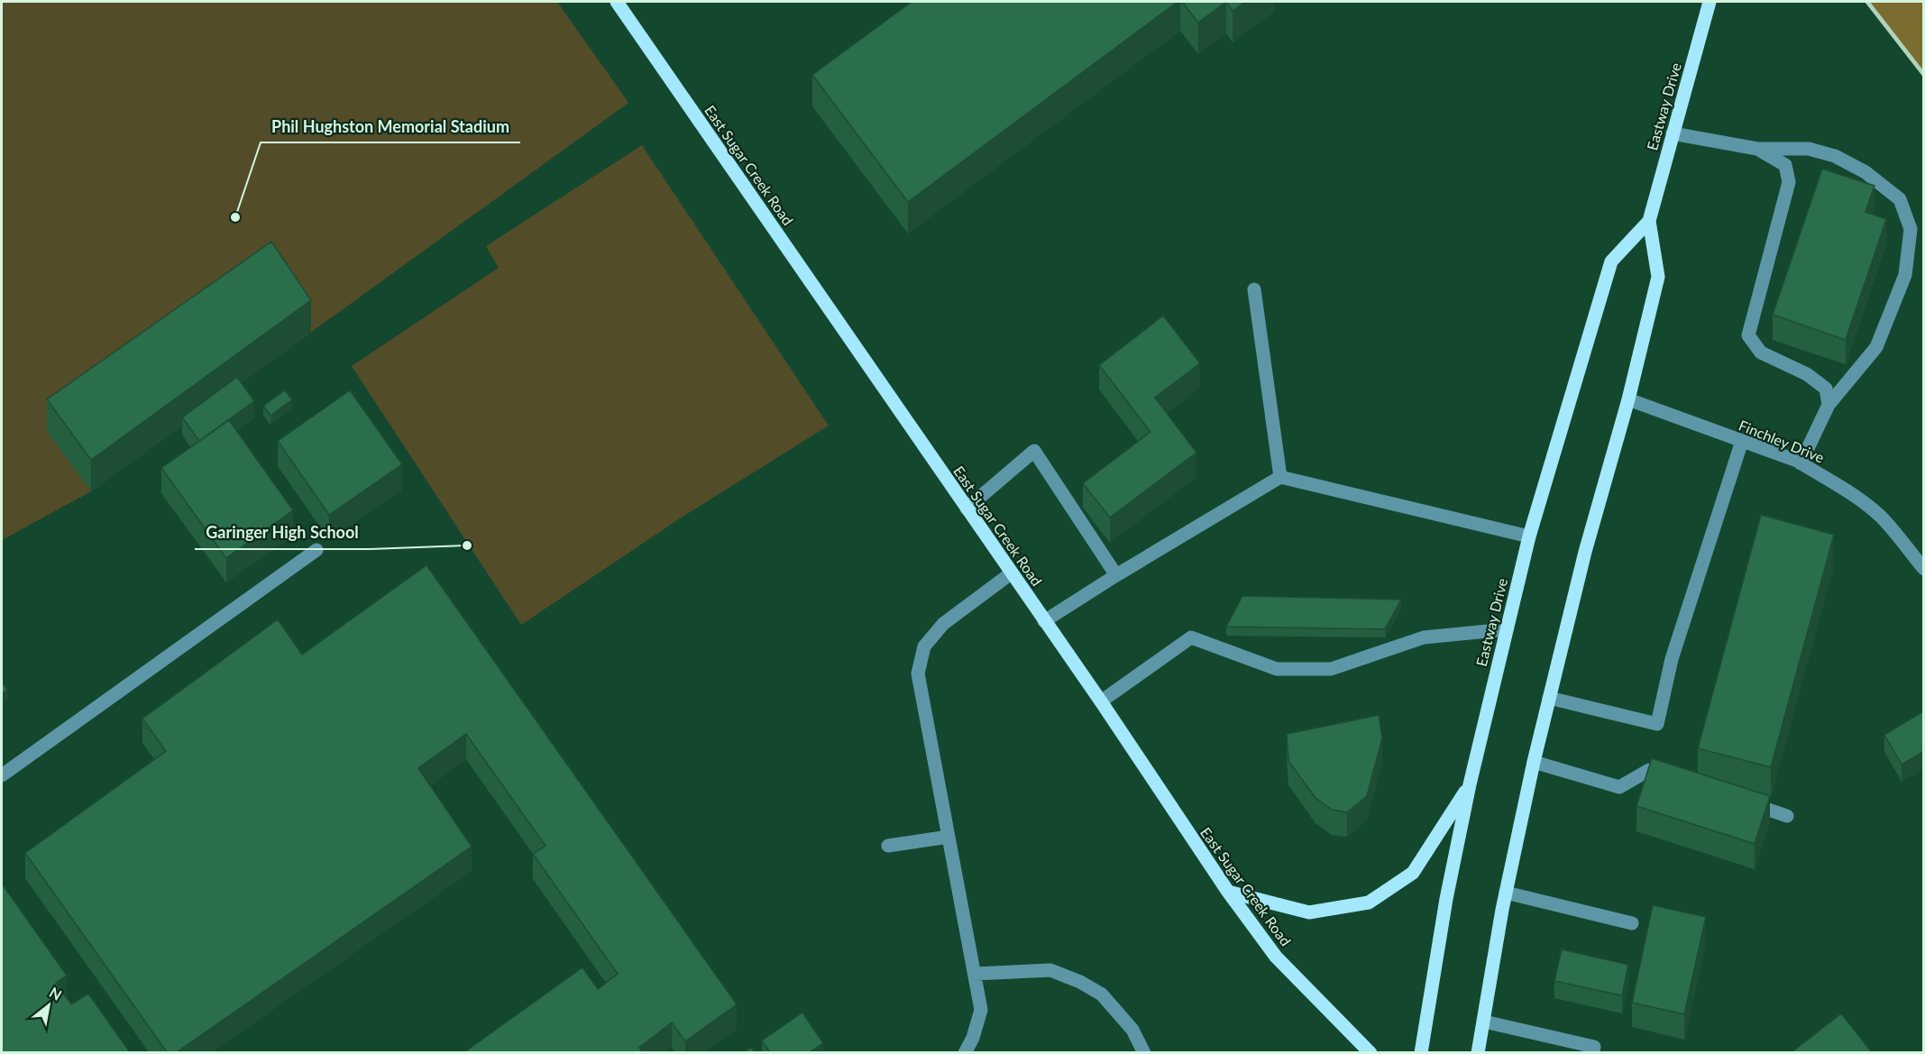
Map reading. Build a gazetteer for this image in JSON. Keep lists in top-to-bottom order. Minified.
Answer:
{"streets":{"main road":["Eastway Drive","East Sugar Creek Road"],"street":["Finchley Drive"]},"crossings":[["Eastway Drive","Finchley Drive"]],"places":["Phil Hughston Memorial Stadium","Garinger High School"],"north":"top right"}
